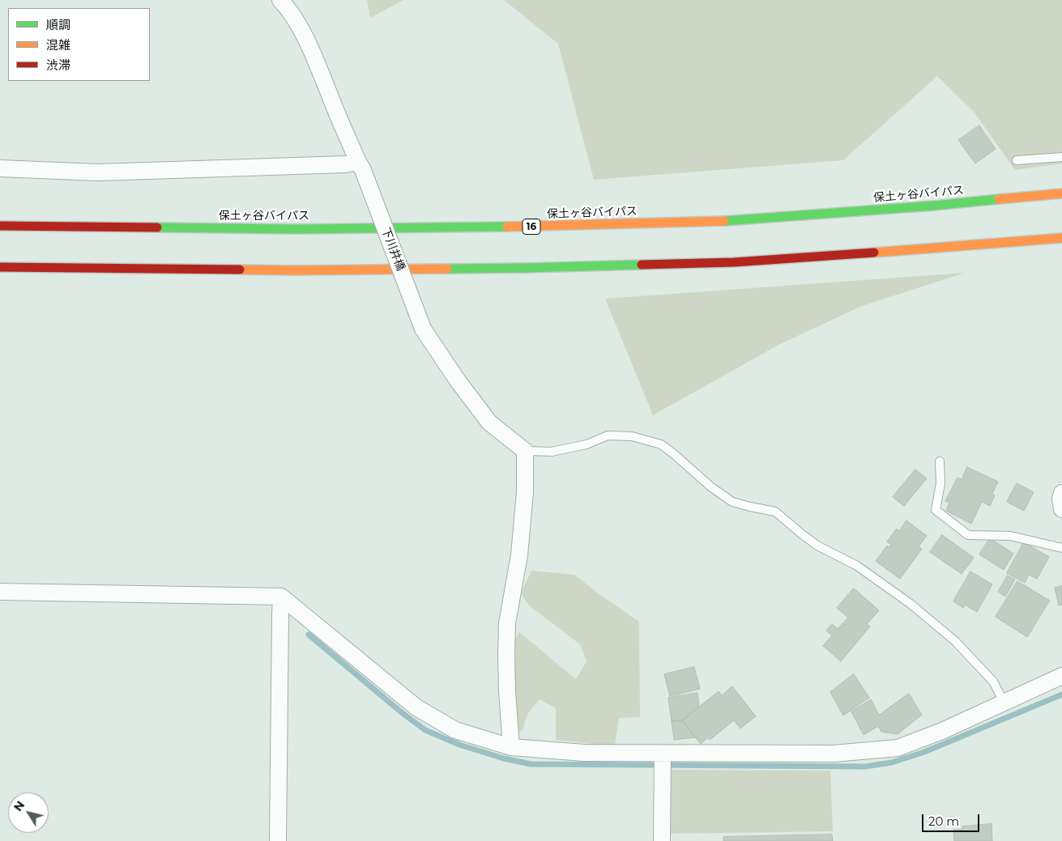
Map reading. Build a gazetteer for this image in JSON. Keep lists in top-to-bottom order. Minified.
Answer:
{"streets":{"highway":["保土ヶ谷バイパス","16"],"street":["下川井橋"]},"legend":["順調","混雑","渋滞"],"scale_bar":"20 m","north":"top left"}
